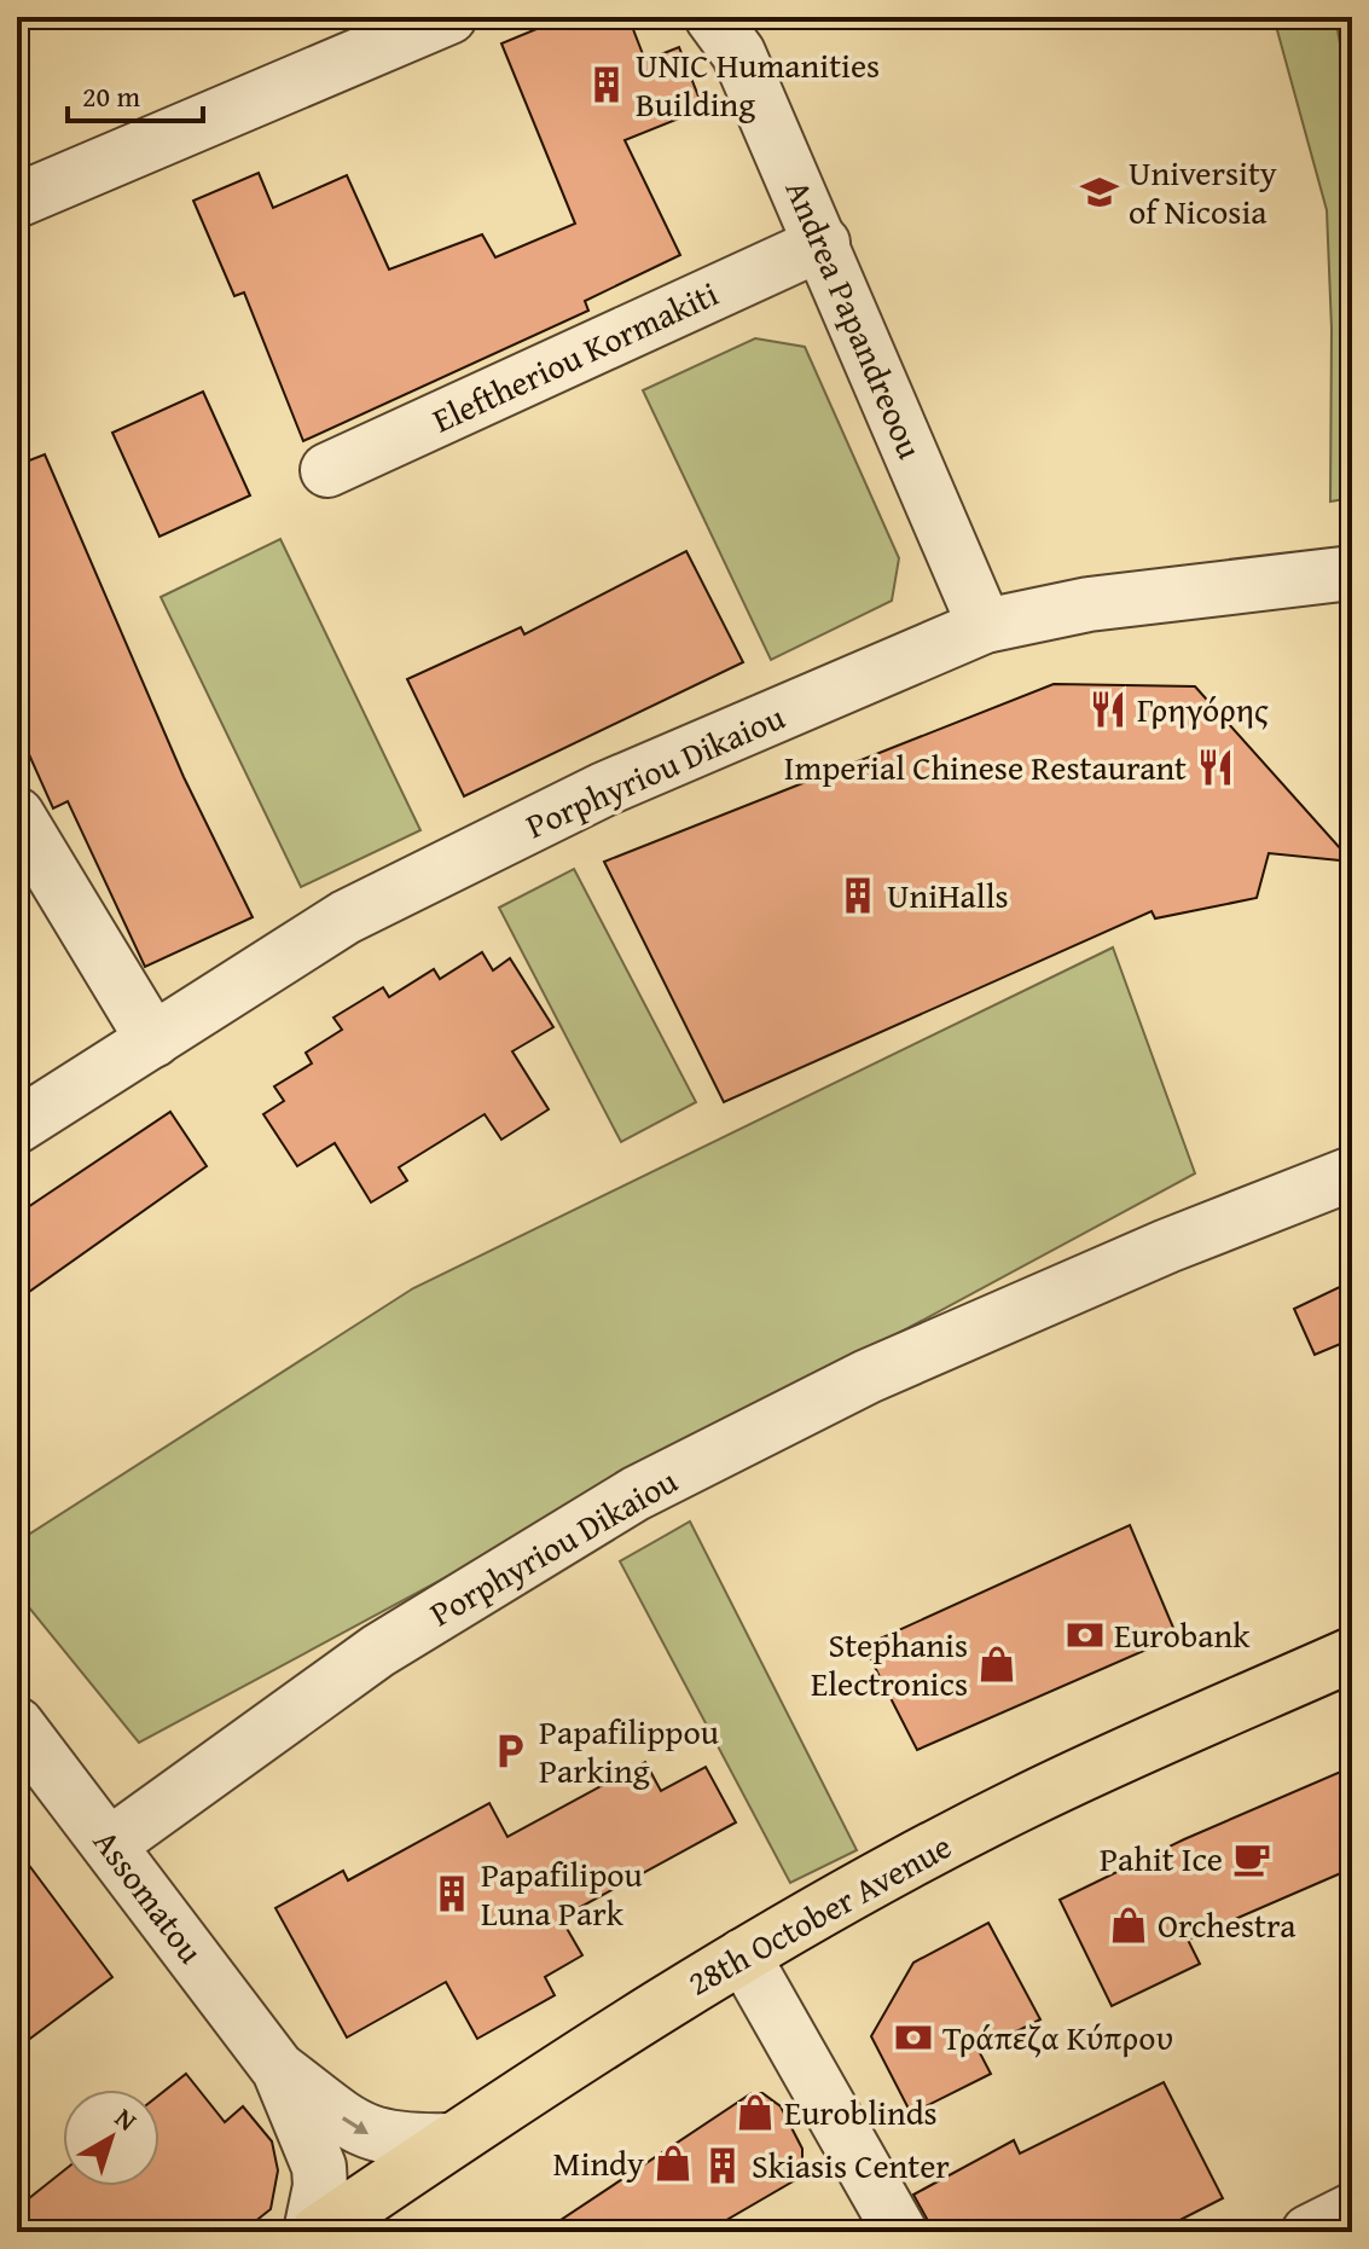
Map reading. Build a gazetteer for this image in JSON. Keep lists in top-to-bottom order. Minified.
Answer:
{"streets":{"main road":["28th October Avenue"],"street":["Andrea Papandreoou","Eleftheriou Kormakiti","Porphyriou Dikaiou","Assomatou"]},"crossings":[["Andrea Papandreoou","Eleftheriou Kormakiti"],["Andrea Papandreoou","Porphyriou Dikaiou"],["Porphyriou Dikaiou","Assomatou"],["Assomatou","28th October Avenue"]],"places":{"building":["UNIC Humanities Building","UniHalls","Papafilipou Luna Park","Skiasis Center"],"school or university":["University of Nicosia"],"restaurant":["Γρηγόρης","Imperial Chinese Restaurant"],"bank":["Eurobank","Τράπεζα Κύπρου"],"shop":["Stephanis Electronics","Orchestra","Euroblinds","Mindy"],"parking":["Papafilippou Parking"],"cafe":["Pahit Ice"]},"scale_bar":"20 m","north":"top right"}
